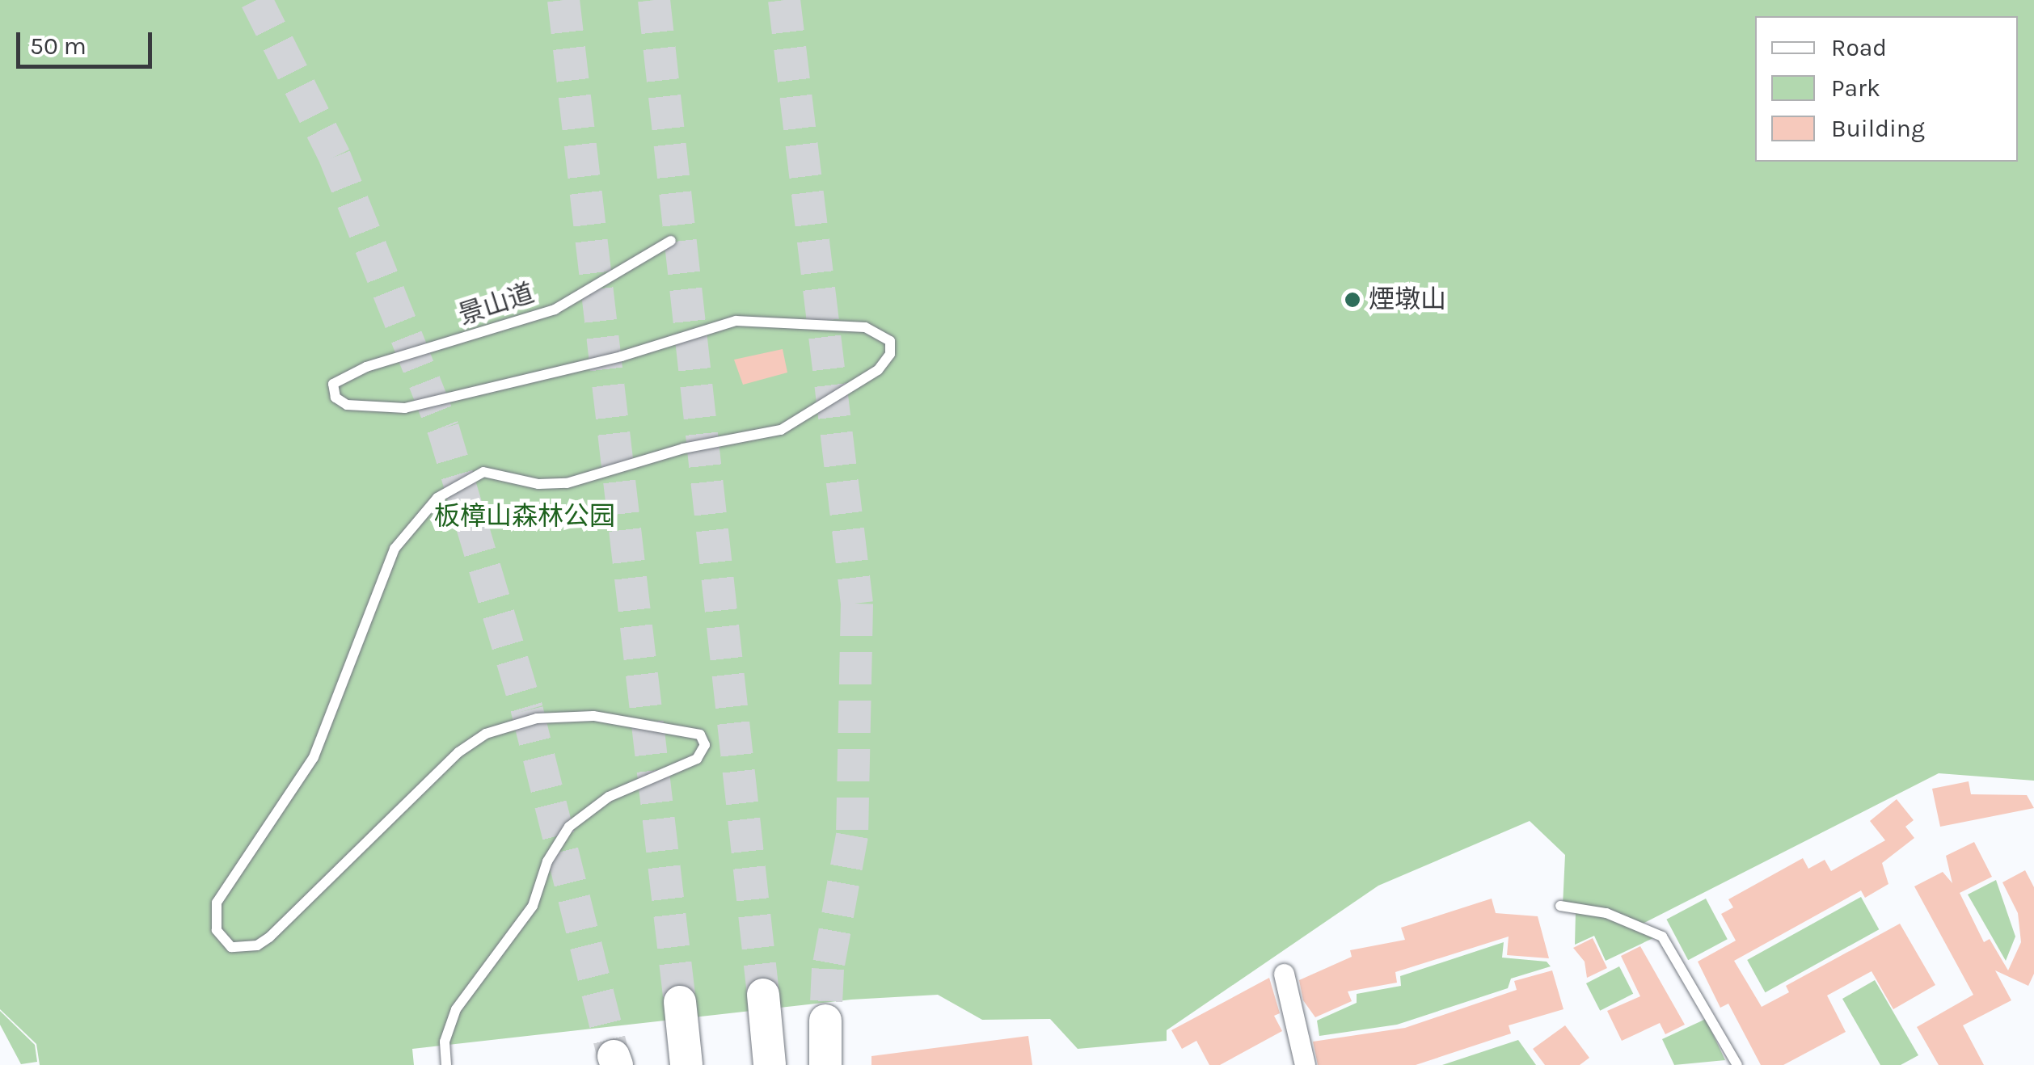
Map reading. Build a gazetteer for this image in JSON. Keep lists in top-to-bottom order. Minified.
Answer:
{"streets":{"lane":["景山道"]},"parks":["板樟山森林公园"],"places":["煙墩山"],"legend":["Road","Park","Building"],"scale_bar":"50 m"}
